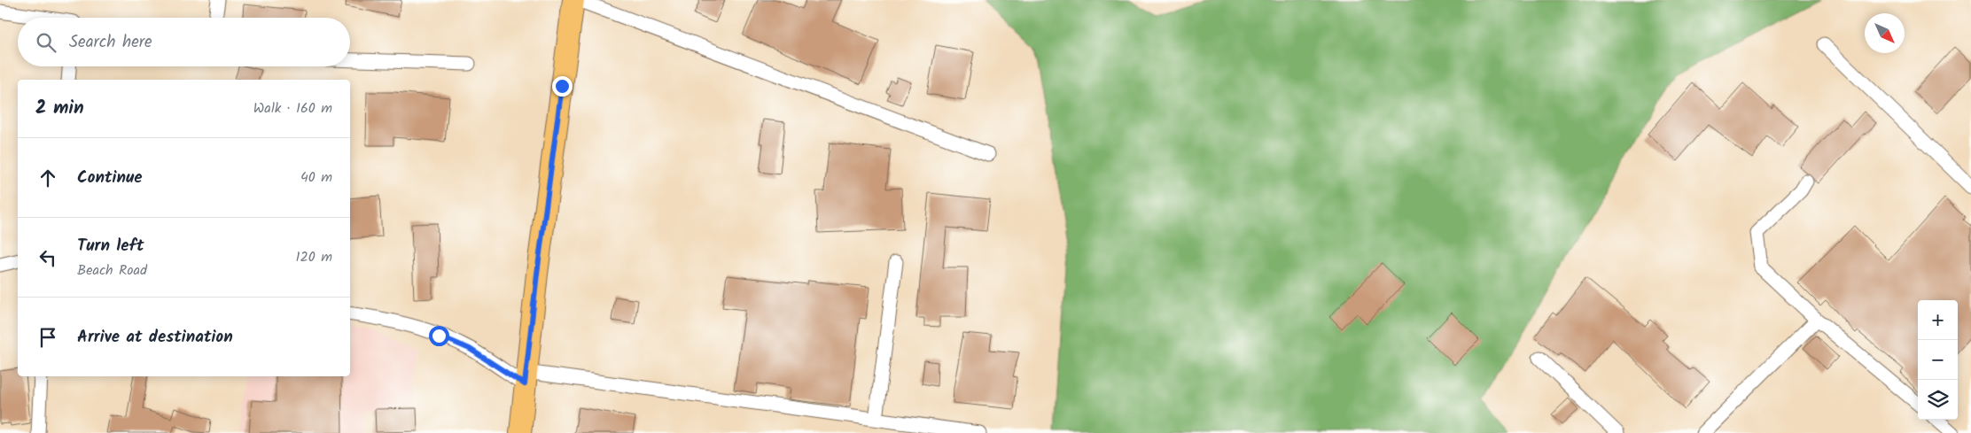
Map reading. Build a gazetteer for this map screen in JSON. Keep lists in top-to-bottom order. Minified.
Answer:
{"north":"bottom right","page":{"search":"Search here","heading":["2 min","Walk · 160 m"],"list":[["Continue","40 m"],["Turn left","Beach Road","120 m"],"Arrive at destination"],"map_buttons":["+","−"]}}
